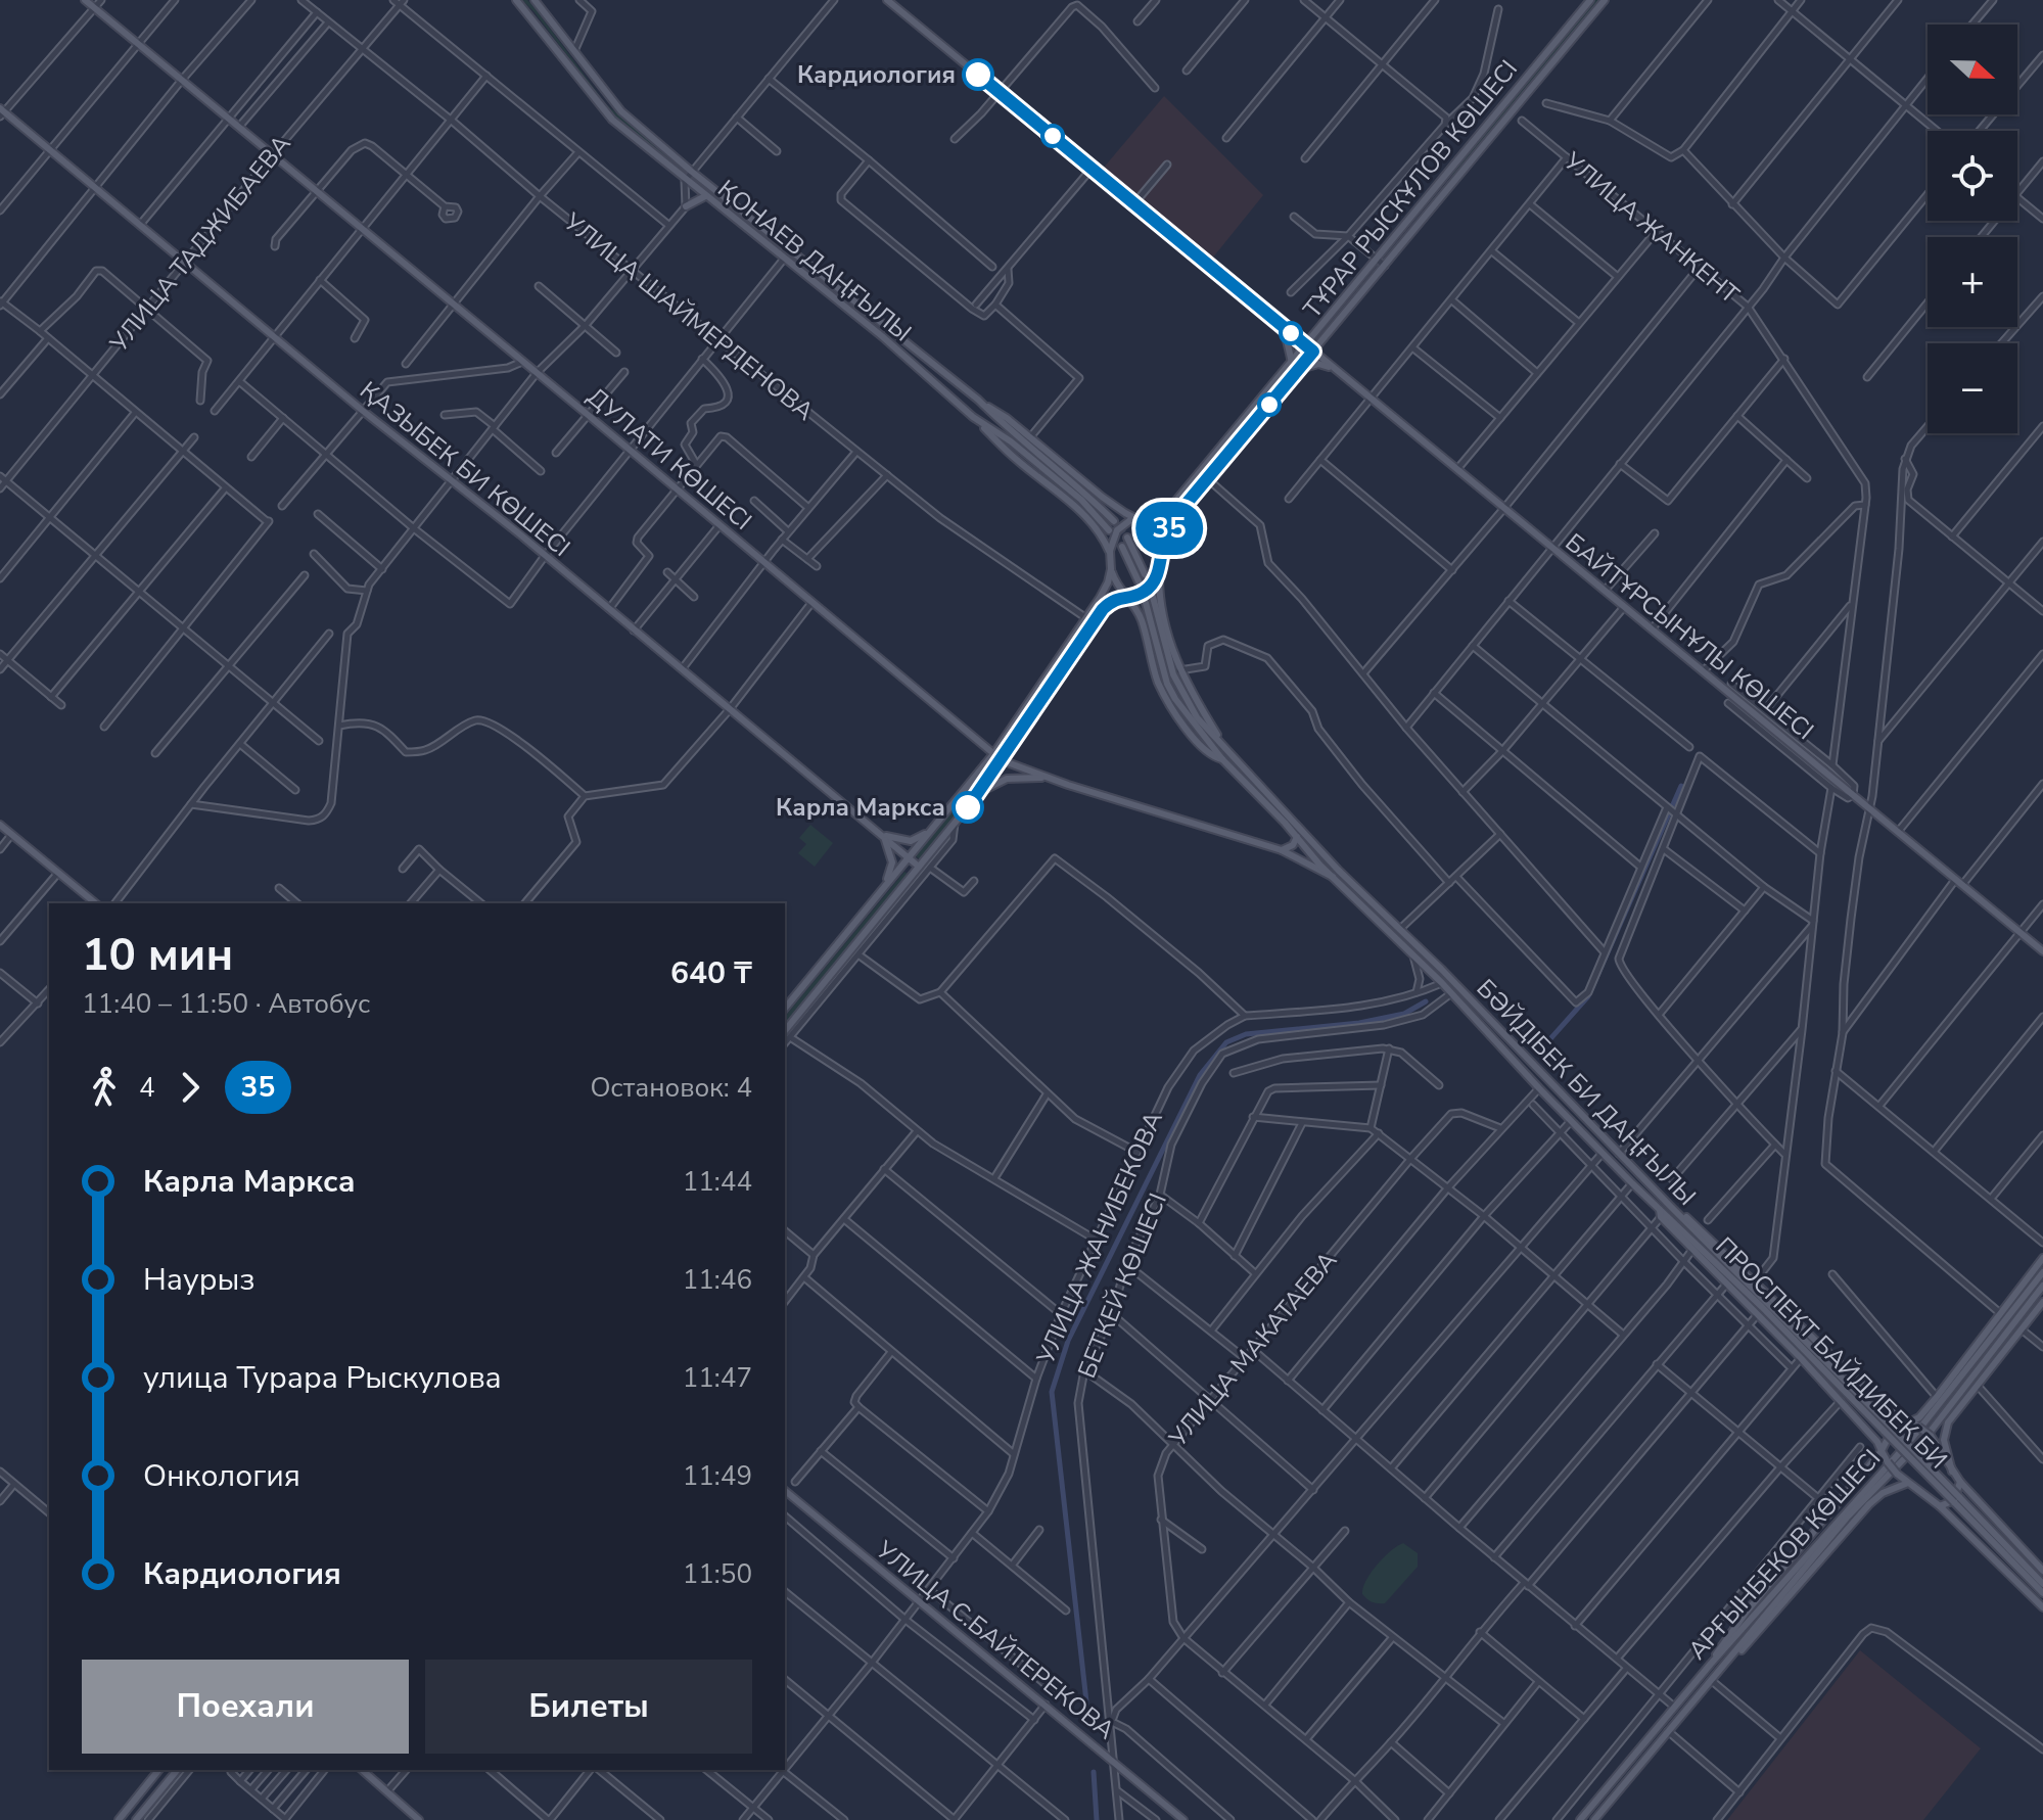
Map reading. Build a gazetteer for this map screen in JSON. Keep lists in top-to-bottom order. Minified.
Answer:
{"streets":{"main road":["ТҰРАР РЫСКҰЛОВ КӨШЕСІ","ҚОНАЕВ ДАҢҒЫЛЫ","ДУЛАТИ КӨШЕСІ","ҚАЗЫБЕК БИ КӨШЕСІ","БАЙТҰРСЫНҰЛЫ КӨШЕСІ","БӘЙДІБЕК БИ ДАҢҒЫЛЫ","ПРОСПЕКТ БАЙДИБЕК БИ","АРҒЫНБЕКОВ КӨШЕСІ","УЛИЦА С.БАЙТЕРЕКОВА"],"street":["УЛИЦА ЖАНКЕНТ","УЛИЦА ТАДЖИБАЕВА","УЛИЦА ШАЙМЕРДЕНОВА","УЛИЦА ЖАНИБЕКОВА","БЕТКЕЙ КӨШЕСІ","УЛИЦА МАКАТАЕВА"]},"crossings":[["ТҰРАР РЫСКҰЛОВ КӨШЕСІ","БАЙТҰРСЫНҰЛЫ КӨШЕСІ"],["УЛИЦА ТАДЖИБАЕВА","УЛИЦА ШАЙМЕРДЕНОВА"],["УЛИЦА ТАДЖИБАЕВА","ДУЛАТИ КӨШЕСІ"],["УЛИЦА ТАДЖИБАЕВА","ҚАЗЫБЕК БИ КӨШЕСІ"],["ДУЛАТИ КӨШЕСІ","БӘЙДІБЕК БИ ДАҢҒЫЛЫ"],["БӘЙДІБЕК БИ ДАҢҒЫЛЫ","УЛИЦА ЖАНИБЕКОВА"],["БӘЙДІБЕК БИ ДАҢҒЫЛЫ","ПРОСПЕКТ БАЙДИБЕК БИ"],["УЛИЦА ЖАНИБЕКОВА","ПРОСПЕКТ БАЙДИБЕК БИ"],["УЛИЦА ЖАНИБЕКОВА","УЛИЦА С.БАЙТЕРЕКОВА"],["БЕТКЕЙ КӨШЕСІ","ПРОСПЕКТ БАЙДИБЕК БИ"],["БЕТКЕЙ КӨШЕСІ","УЛИЦА С.БАЙТЕРЕКОВА"]],"places":["Кардиология","Карла Маркса"],"lines":["bus line 35"],"north":"right","page":{"on_map":"35","map_buttons":["+","−"],"heading":["10 мин","11:40 – 11:50 · Автобус","640 ₸"],"legs":["4","35","Остановок: 4"],"list":[{"name":"Карла Маркса","value":"11:44"},{"name":"Наурыз","value":"11:46"},{"name":"улица Турара Рыскулова","value":"11:47"},{"name":"Онкология","value":"11:49"},{"name":"Кардиология","value":"11:50"}],"buttons":["Поехали","Билеты"]}}
